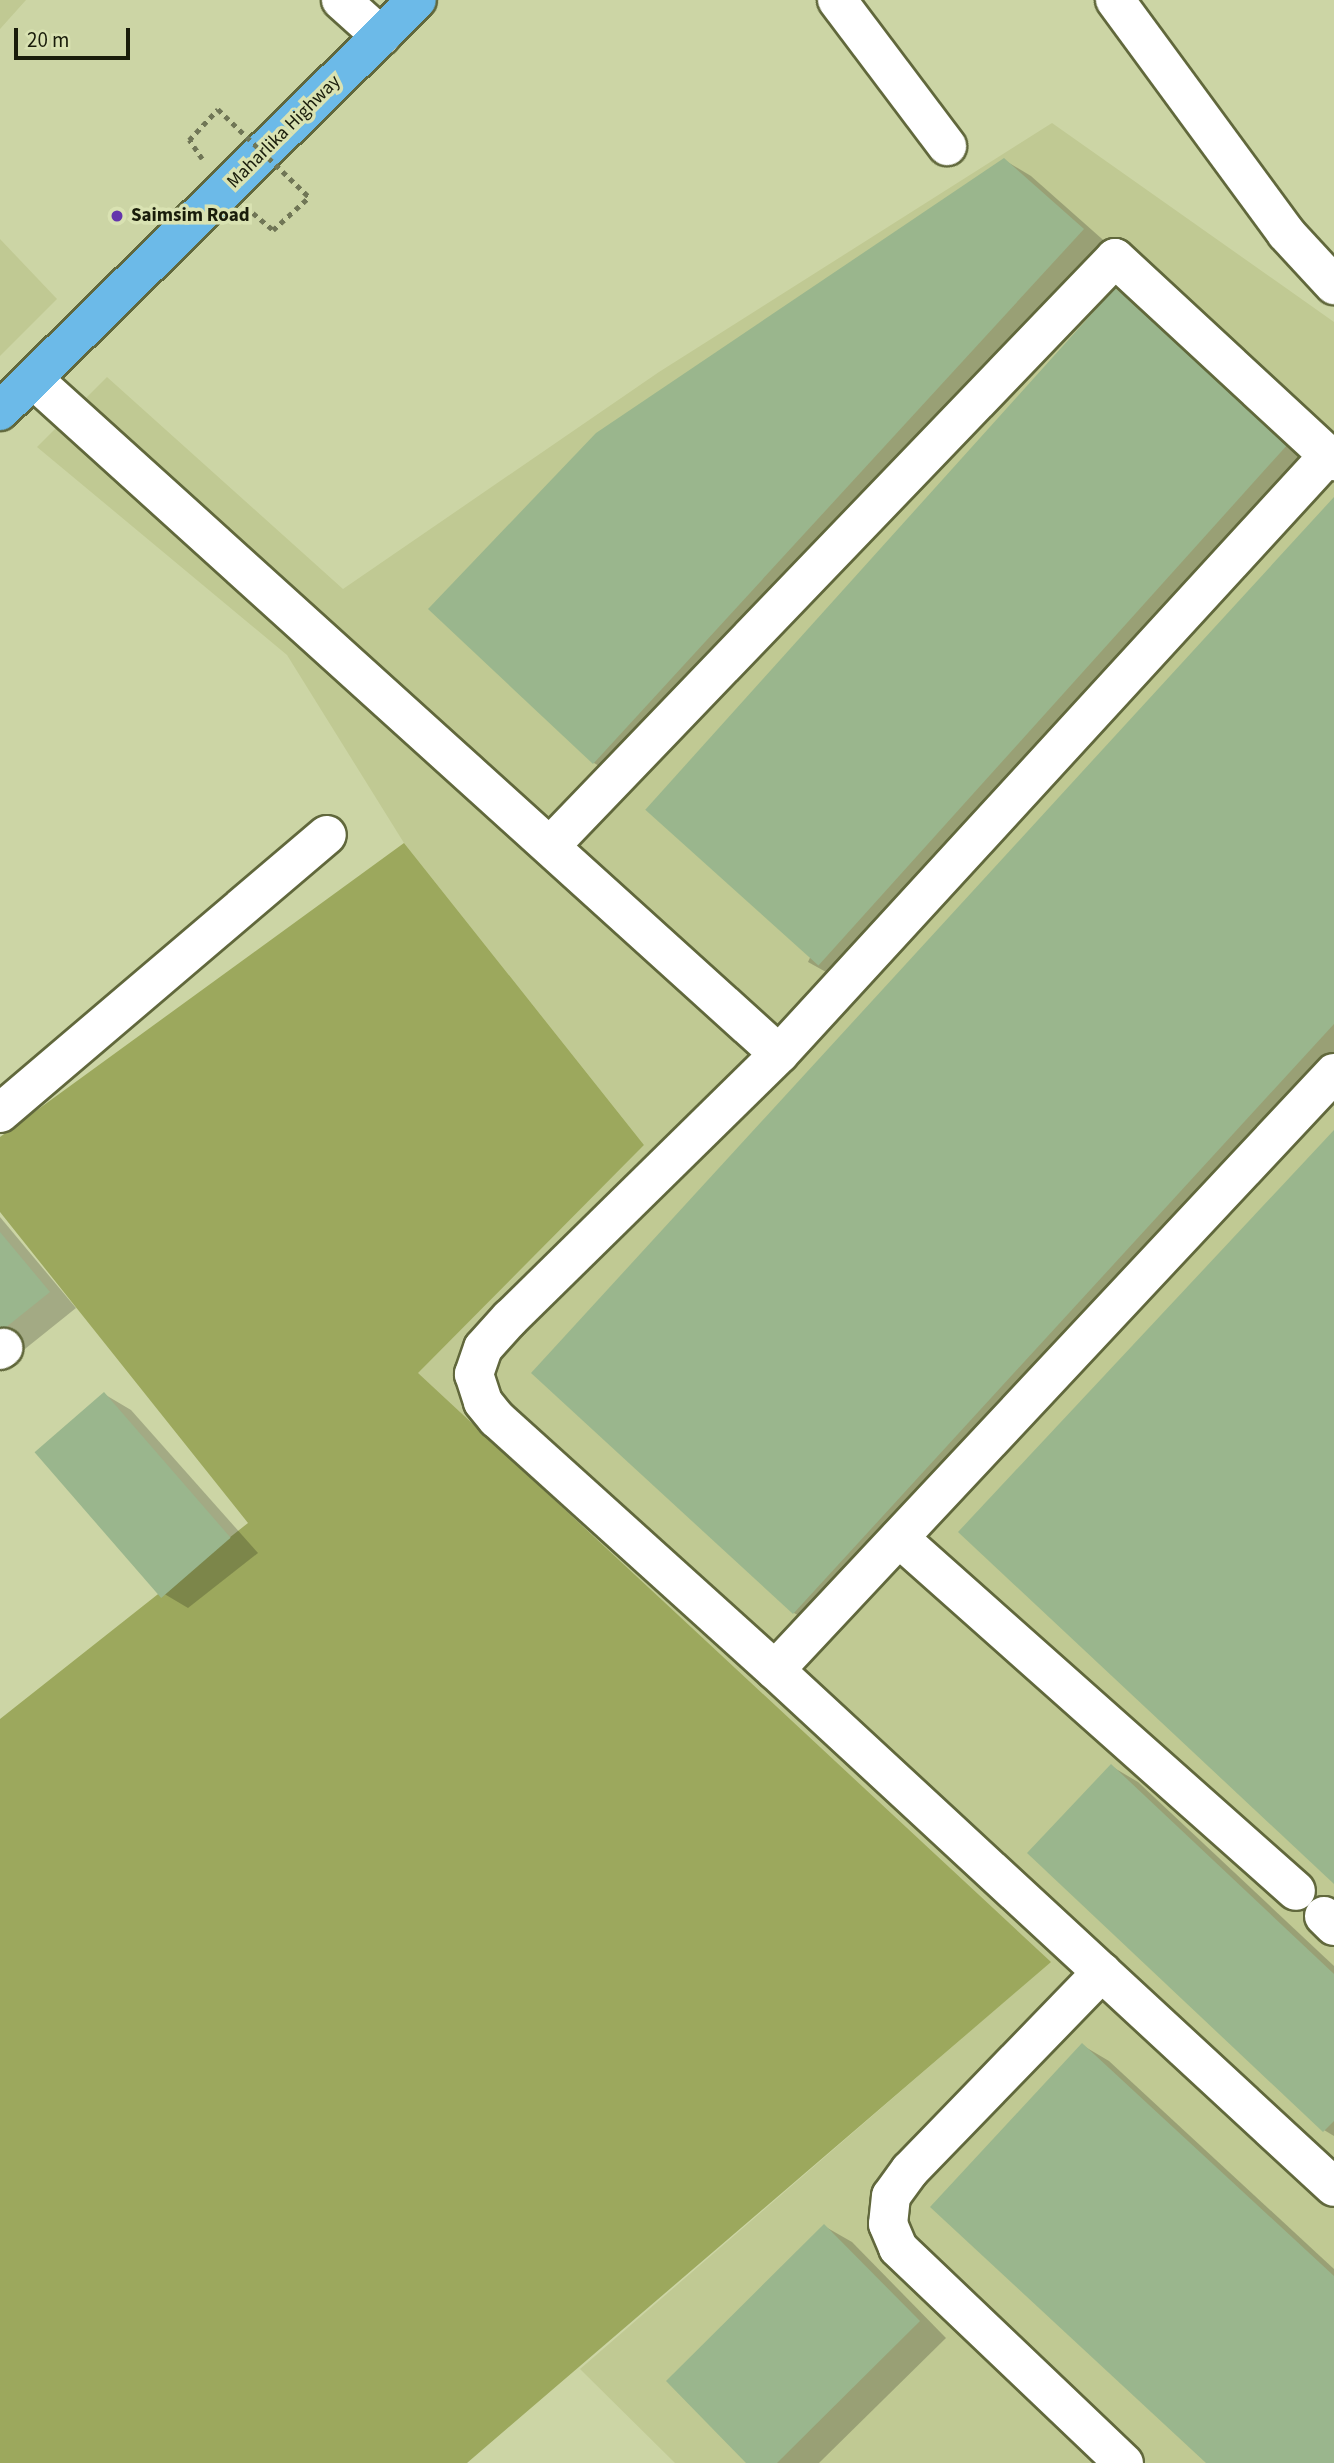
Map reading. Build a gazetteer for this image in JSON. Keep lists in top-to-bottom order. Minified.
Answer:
{"streets":{"highway":["Maharlika Highway"]},"places":["Saimsim Road"],"scale_bar":"20 m"}
